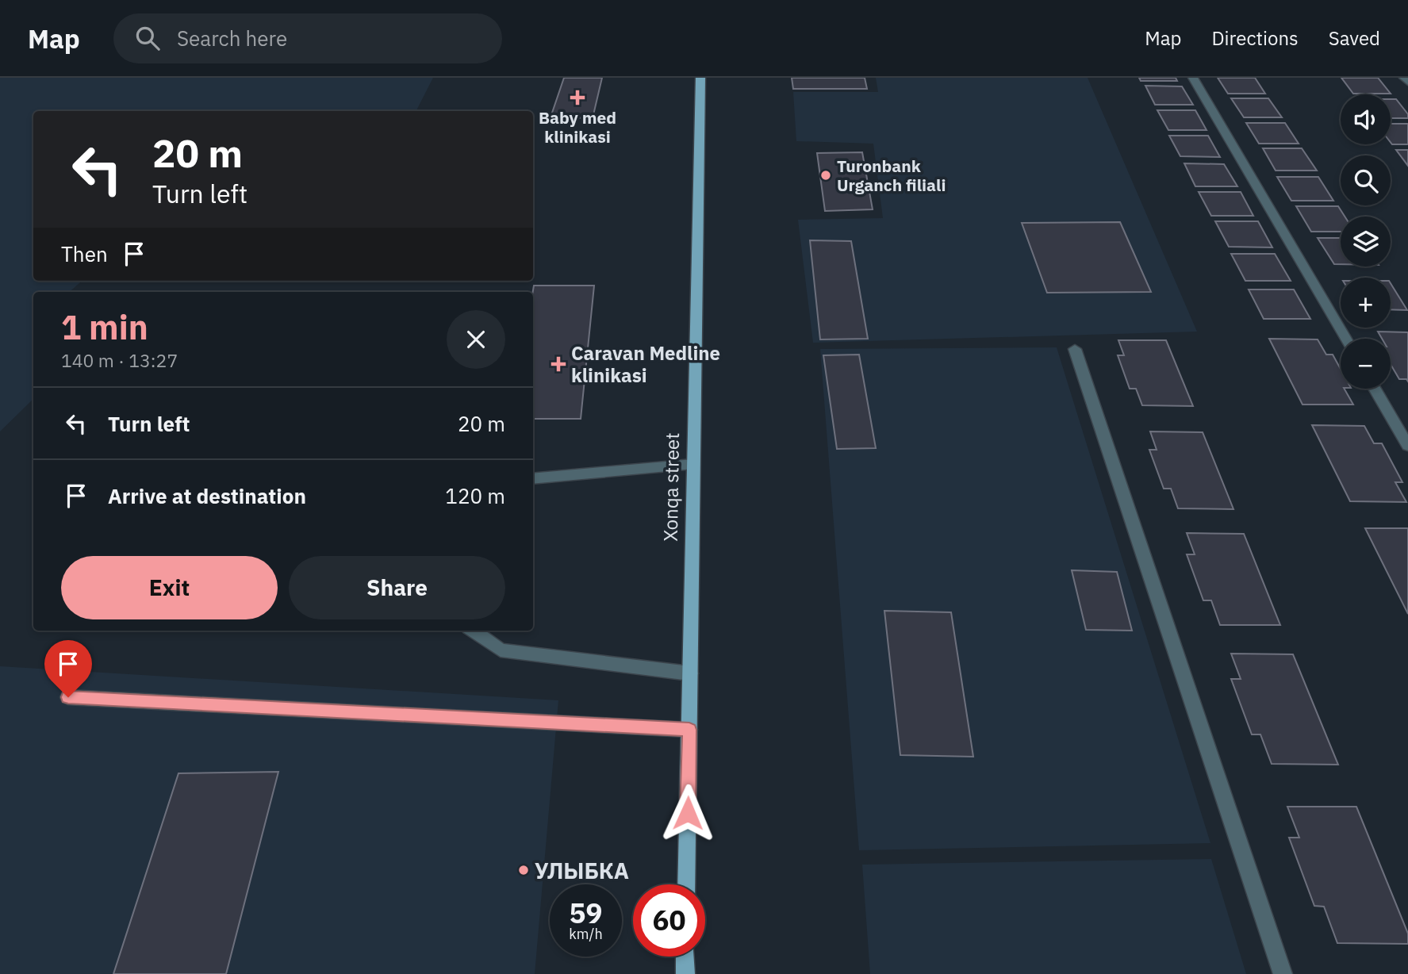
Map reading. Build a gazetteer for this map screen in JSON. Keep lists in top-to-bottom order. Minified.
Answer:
{"streets":{"main road":["Xonqa street"]},"places":{"health":["Baby med klinikasi","Caravan Medline klinikasi"],"other":["Turonbank Urganch filiali","УЛЫБКА"]},"page":{"header":"Map","search":"Search here","nav":["Map","Directions","Saved"],"map_buttons":["+","−"],"turn":["20 m","Turn left"],"then":"Then","heading":["1 min","140 m · 13:27"],"list":[{"name":"Turn left","value":"20 m"},{"name":"Arrive at destination","value":"120 m"}],"buttons":["Exit","Share"],"speed":"59 km/h","limit":"60"}}
